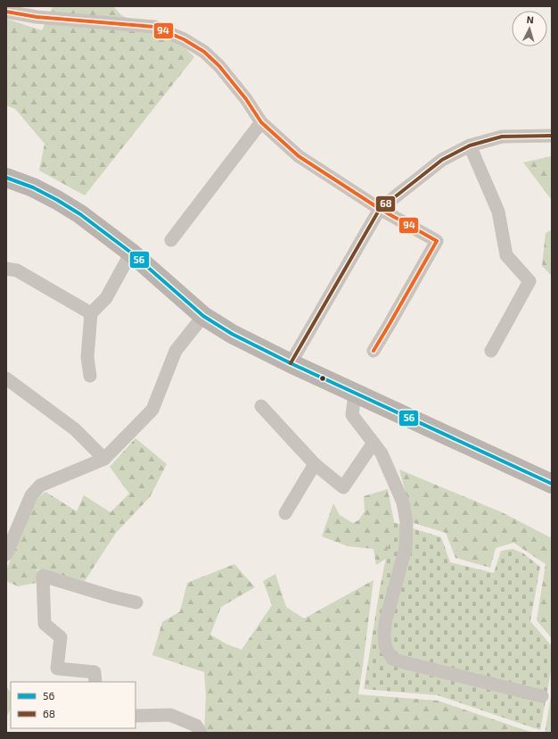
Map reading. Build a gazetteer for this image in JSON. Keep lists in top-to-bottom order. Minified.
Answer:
{"lines":["transit line 94","transit line 68","transit line 56"],"legend":["56","68"],"north":"top"}
